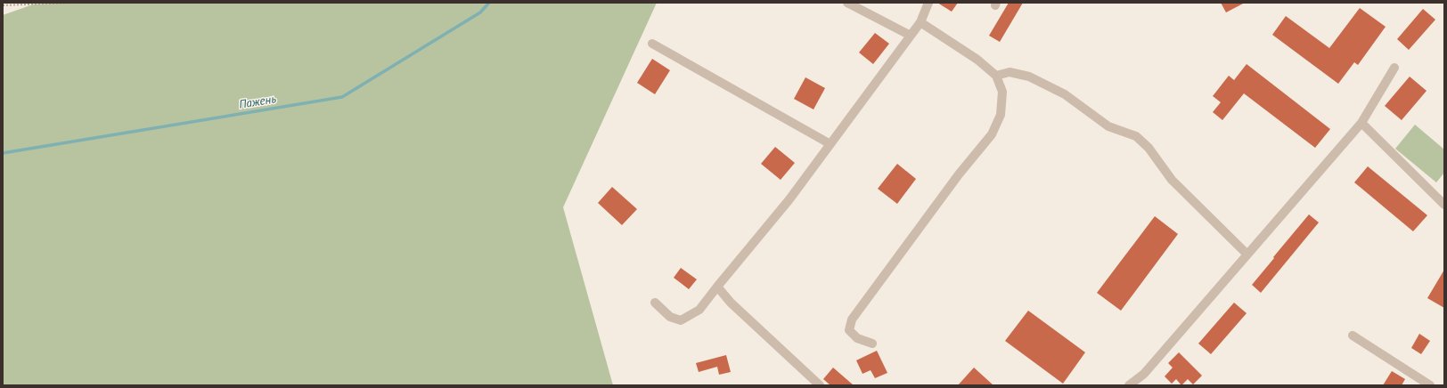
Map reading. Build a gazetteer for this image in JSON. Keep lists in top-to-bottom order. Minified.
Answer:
{"water":["Пажень"]}
